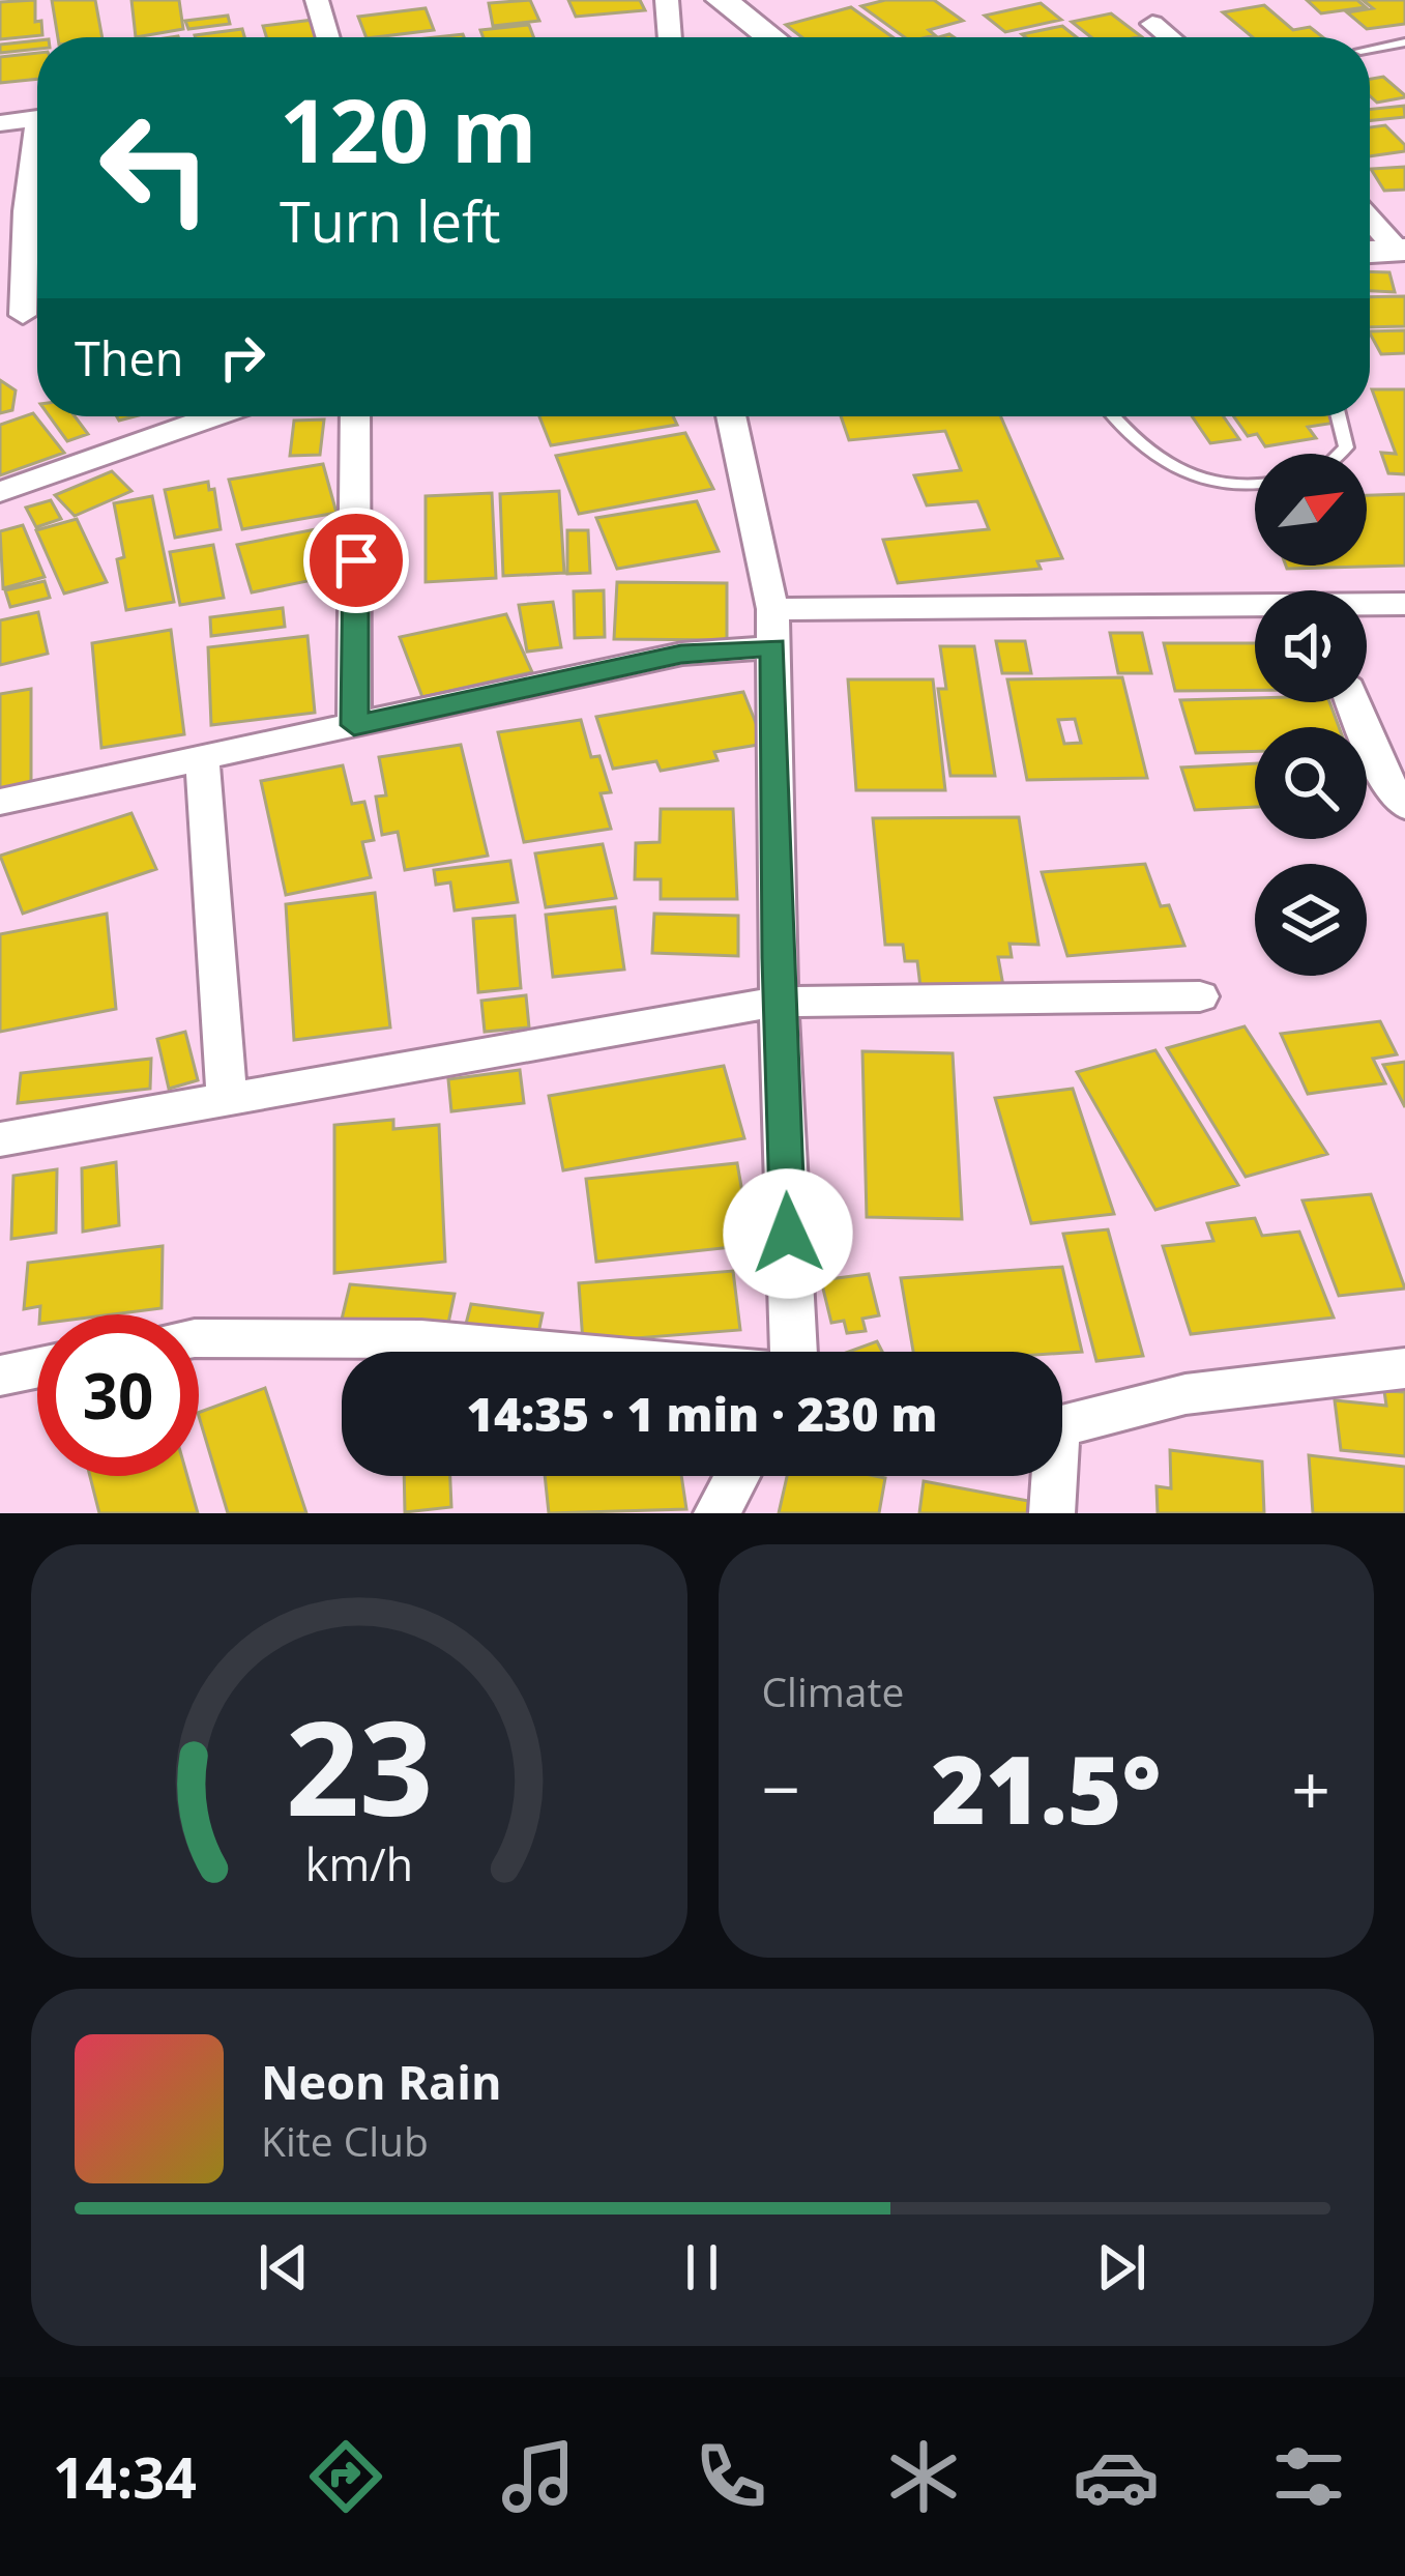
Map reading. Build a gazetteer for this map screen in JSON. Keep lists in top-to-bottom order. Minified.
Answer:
{"north":"top right","page":{"turn":["120 m","Turn left"],"then":"Then","limit":"30","trip":"14:35 · 1 min · 230 m","tile":"Climate","heat":["−","21.5°","+"],"song":["Neon Rain","Kite Club"],"tabs":"14:34","gauge":["23","km/h"]}}
